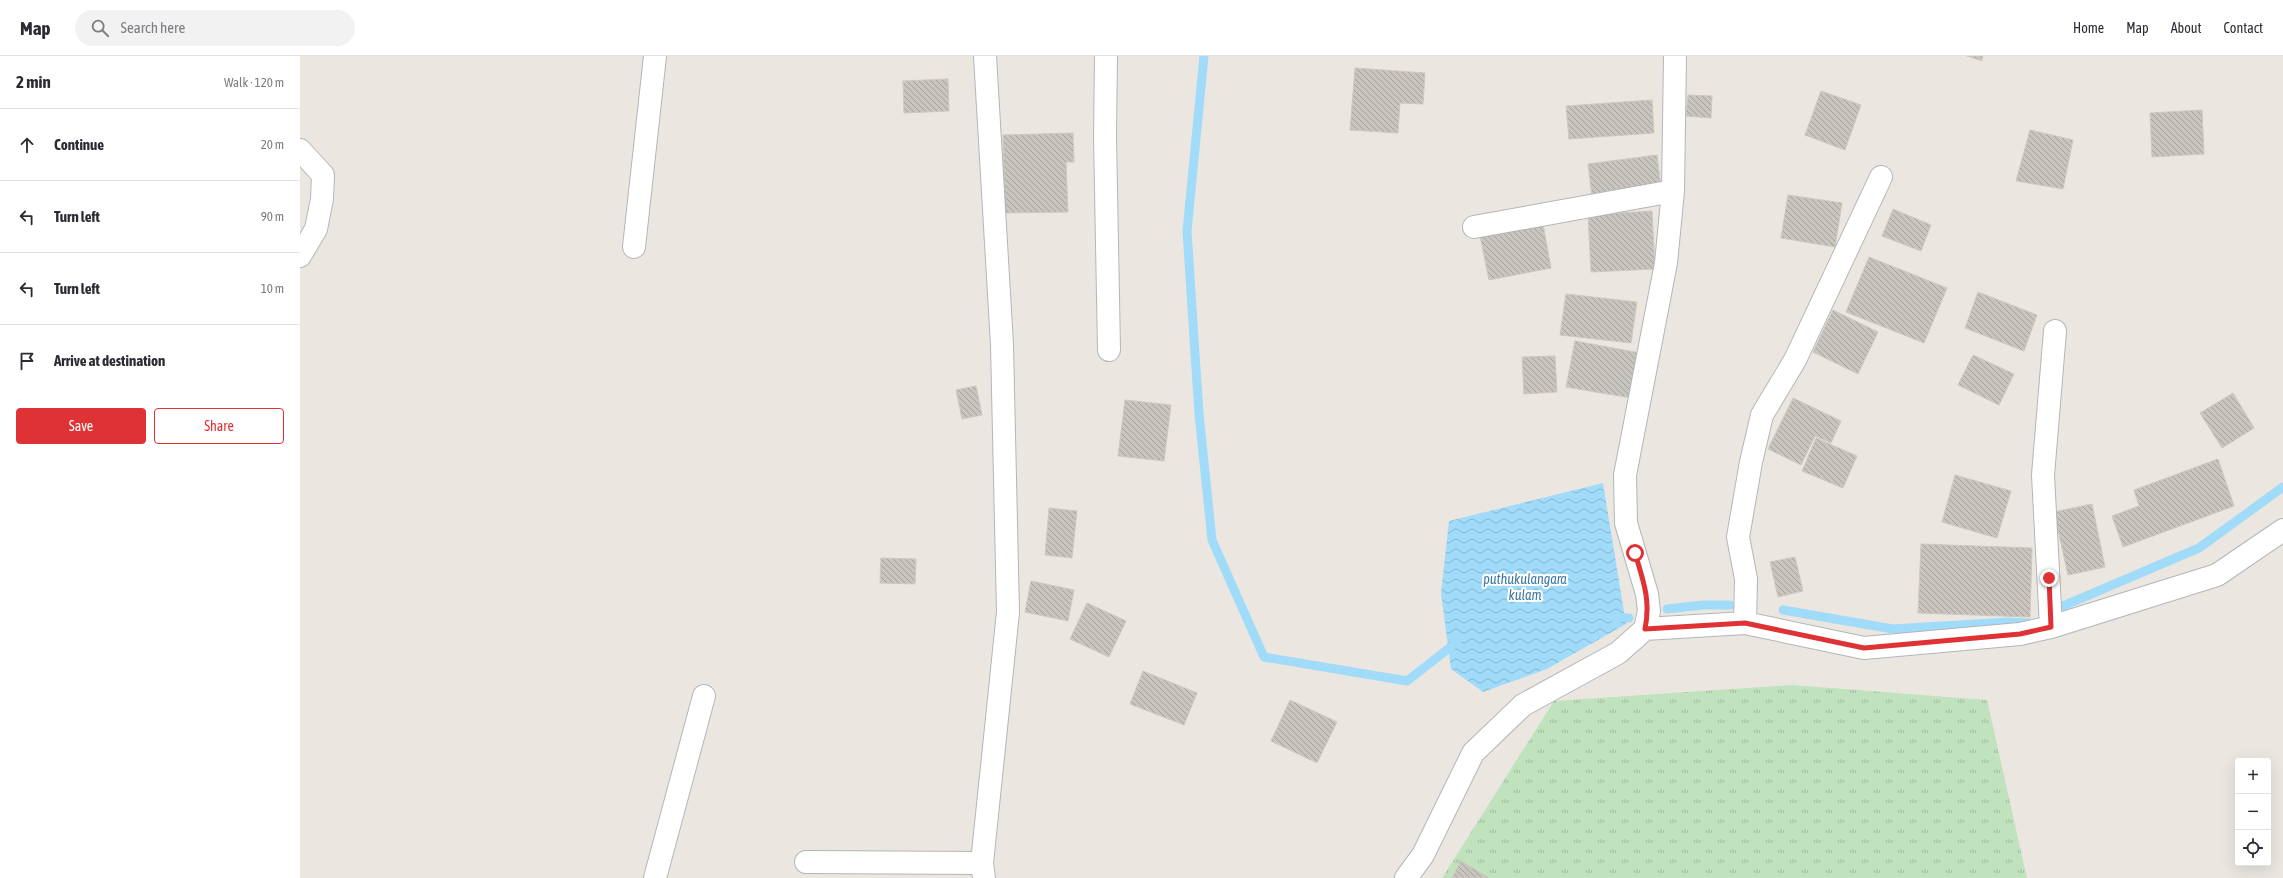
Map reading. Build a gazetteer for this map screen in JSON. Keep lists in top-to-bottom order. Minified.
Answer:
{"water":["puthukulangara kulam"],"page":{"header":"Map","search":"Search here","nav":["Home","Map","About","Contact"],"heading":["2 min","Walk · 120 m"],"list":[["Continue","20 m"],["Turn left","90 m"],["Turn left","10 m"],"Arrive at destination"],"buttons":["Save","Share"],"map_buttons":["+","−"]}}
